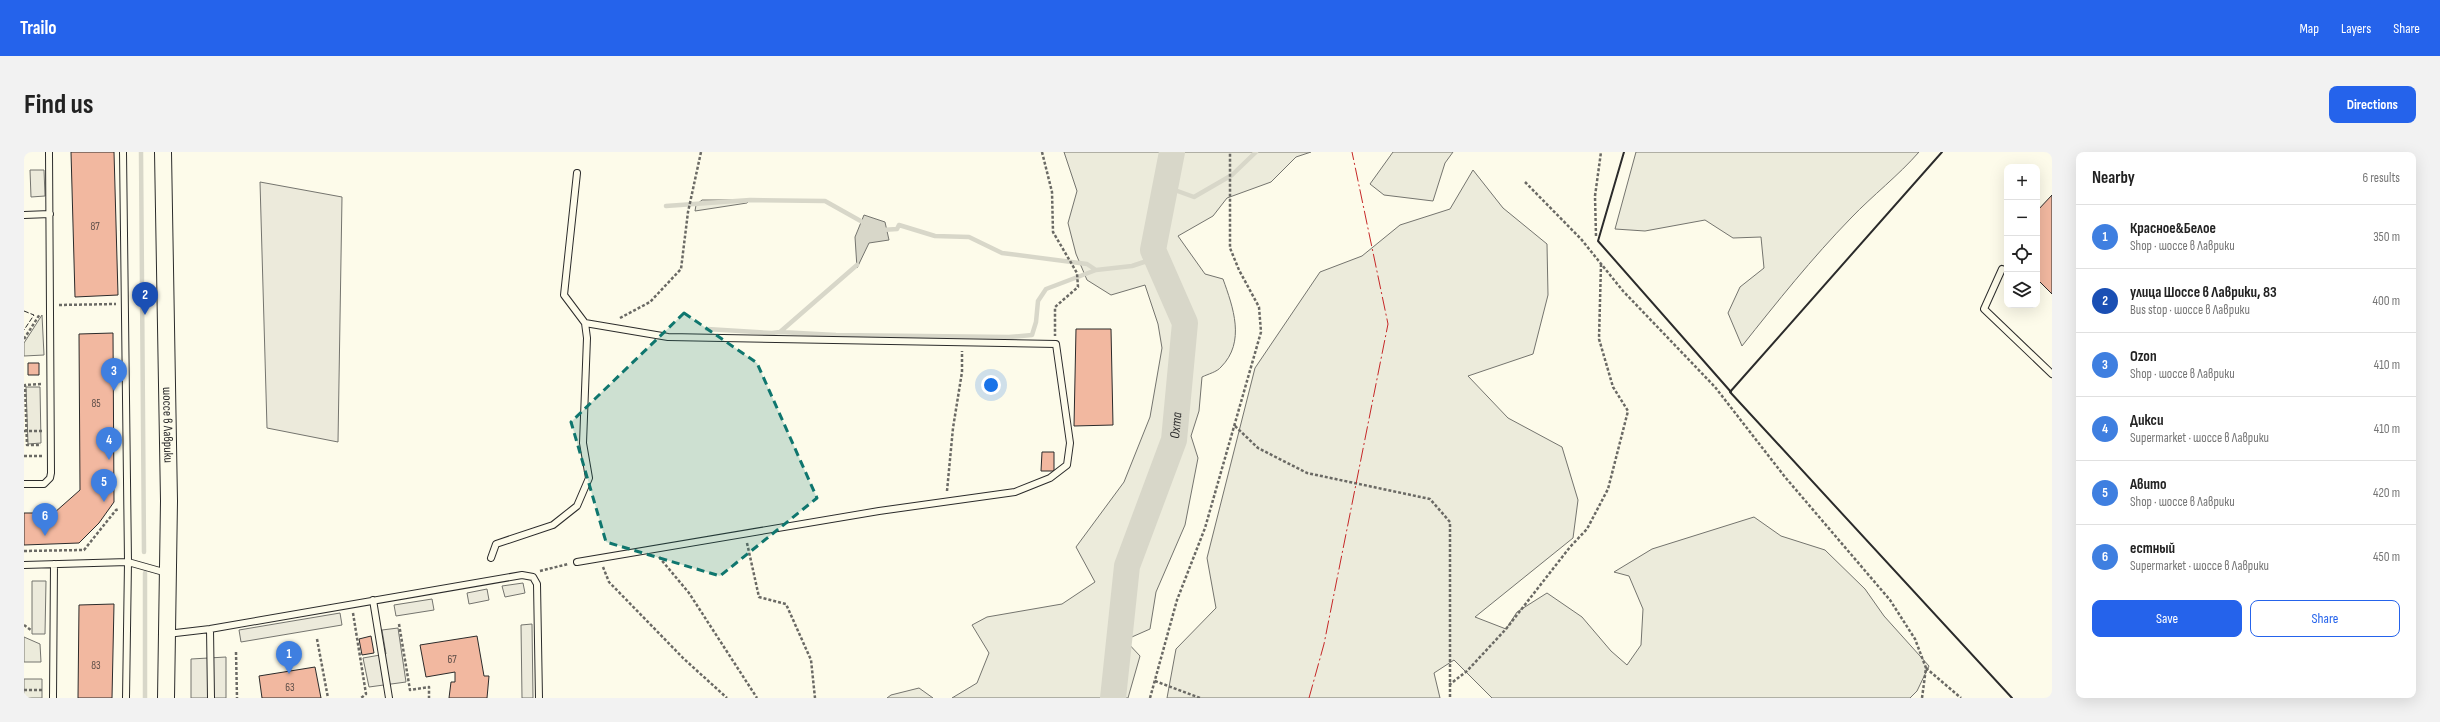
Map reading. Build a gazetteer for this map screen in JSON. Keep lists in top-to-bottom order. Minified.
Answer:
{"streets":{"street":["шоссе в Лаврики"]},"water":["Охта"],"house_numbers":["87","85","67","83","63"],"page":{"header":"Trailo","nav":["Map","Layers","Share"],"buttons":["Directions",["Save","Share"]],"title":"Find us","heading":["Nearby","6 results"],"map_buttons":["+","−"],"list":[{"mark":"1","name":"Красное&Белое","note":"Shop · шоссе в Лаврики","value":"350 m"},{"mark":"2","name":"улица Шоссе в Лаврики, 83","note":"Bus stop · шоссе в Лаврики","value":"400 m"},{"mark":"3","name":"Ozon","note":"Shop · шоссе в Лаврики","value":"410 m"},{"mark":"4","name":"Дикси","note":"Supermarket · шоссе в Лаврики","value":"410 m"},{"mark":"5","name":"Авито","note":"Shop · шоссе в Лаврики","value":"420 m"},{"mark":"6","name":"естный","note":"Supermarket · шоссе в Лаврики","value":"450 m"}],"pins":["2","3","4","5","6","1"]}}
